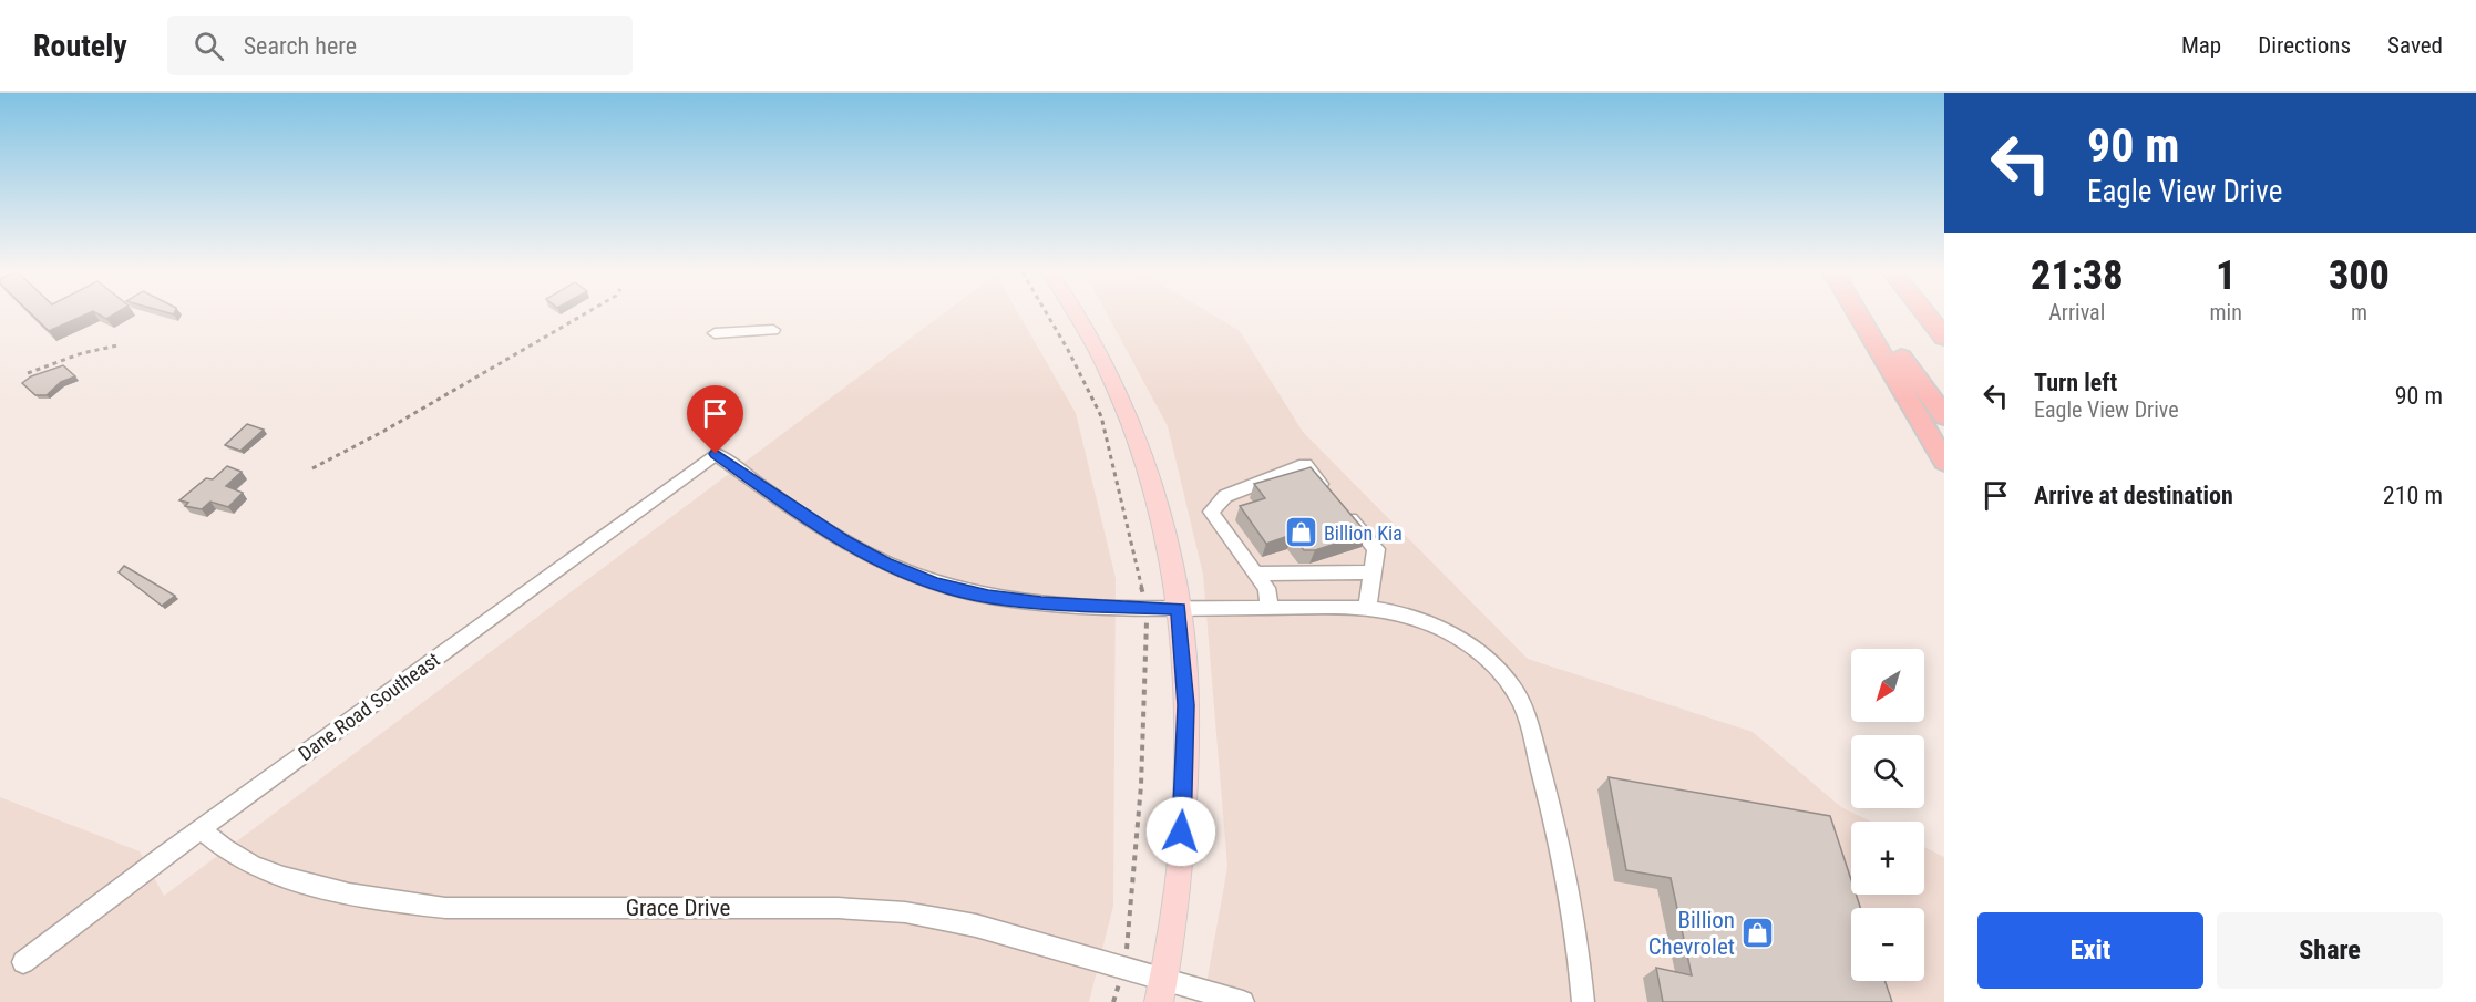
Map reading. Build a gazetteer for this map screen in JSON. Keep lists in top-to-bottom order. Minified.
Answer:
{"streets":{"street":["Dane Road Southeast","Grace Drive"]},"crossings":[["Dane Road Southeast","Grace Drive"]],"places":{"shop":["Billion Kia","Billion Chevrolet"]},"north":"bottom left","page":{"header":"Routely","search":"Search here","nav":["Map","Directions","Saved"],"turn":["90 m","Eagle View Drive"],"eta":["21:38","Arrival","1","min","300","m"],"list":[{"name":"Turn left","note":"Eagle View Drive","value":"90 m"},{"name":"Arrive at destination","value":"210 m"}],"map_buttons":["+","−"],"buttons":["Exit","Share"]}}
